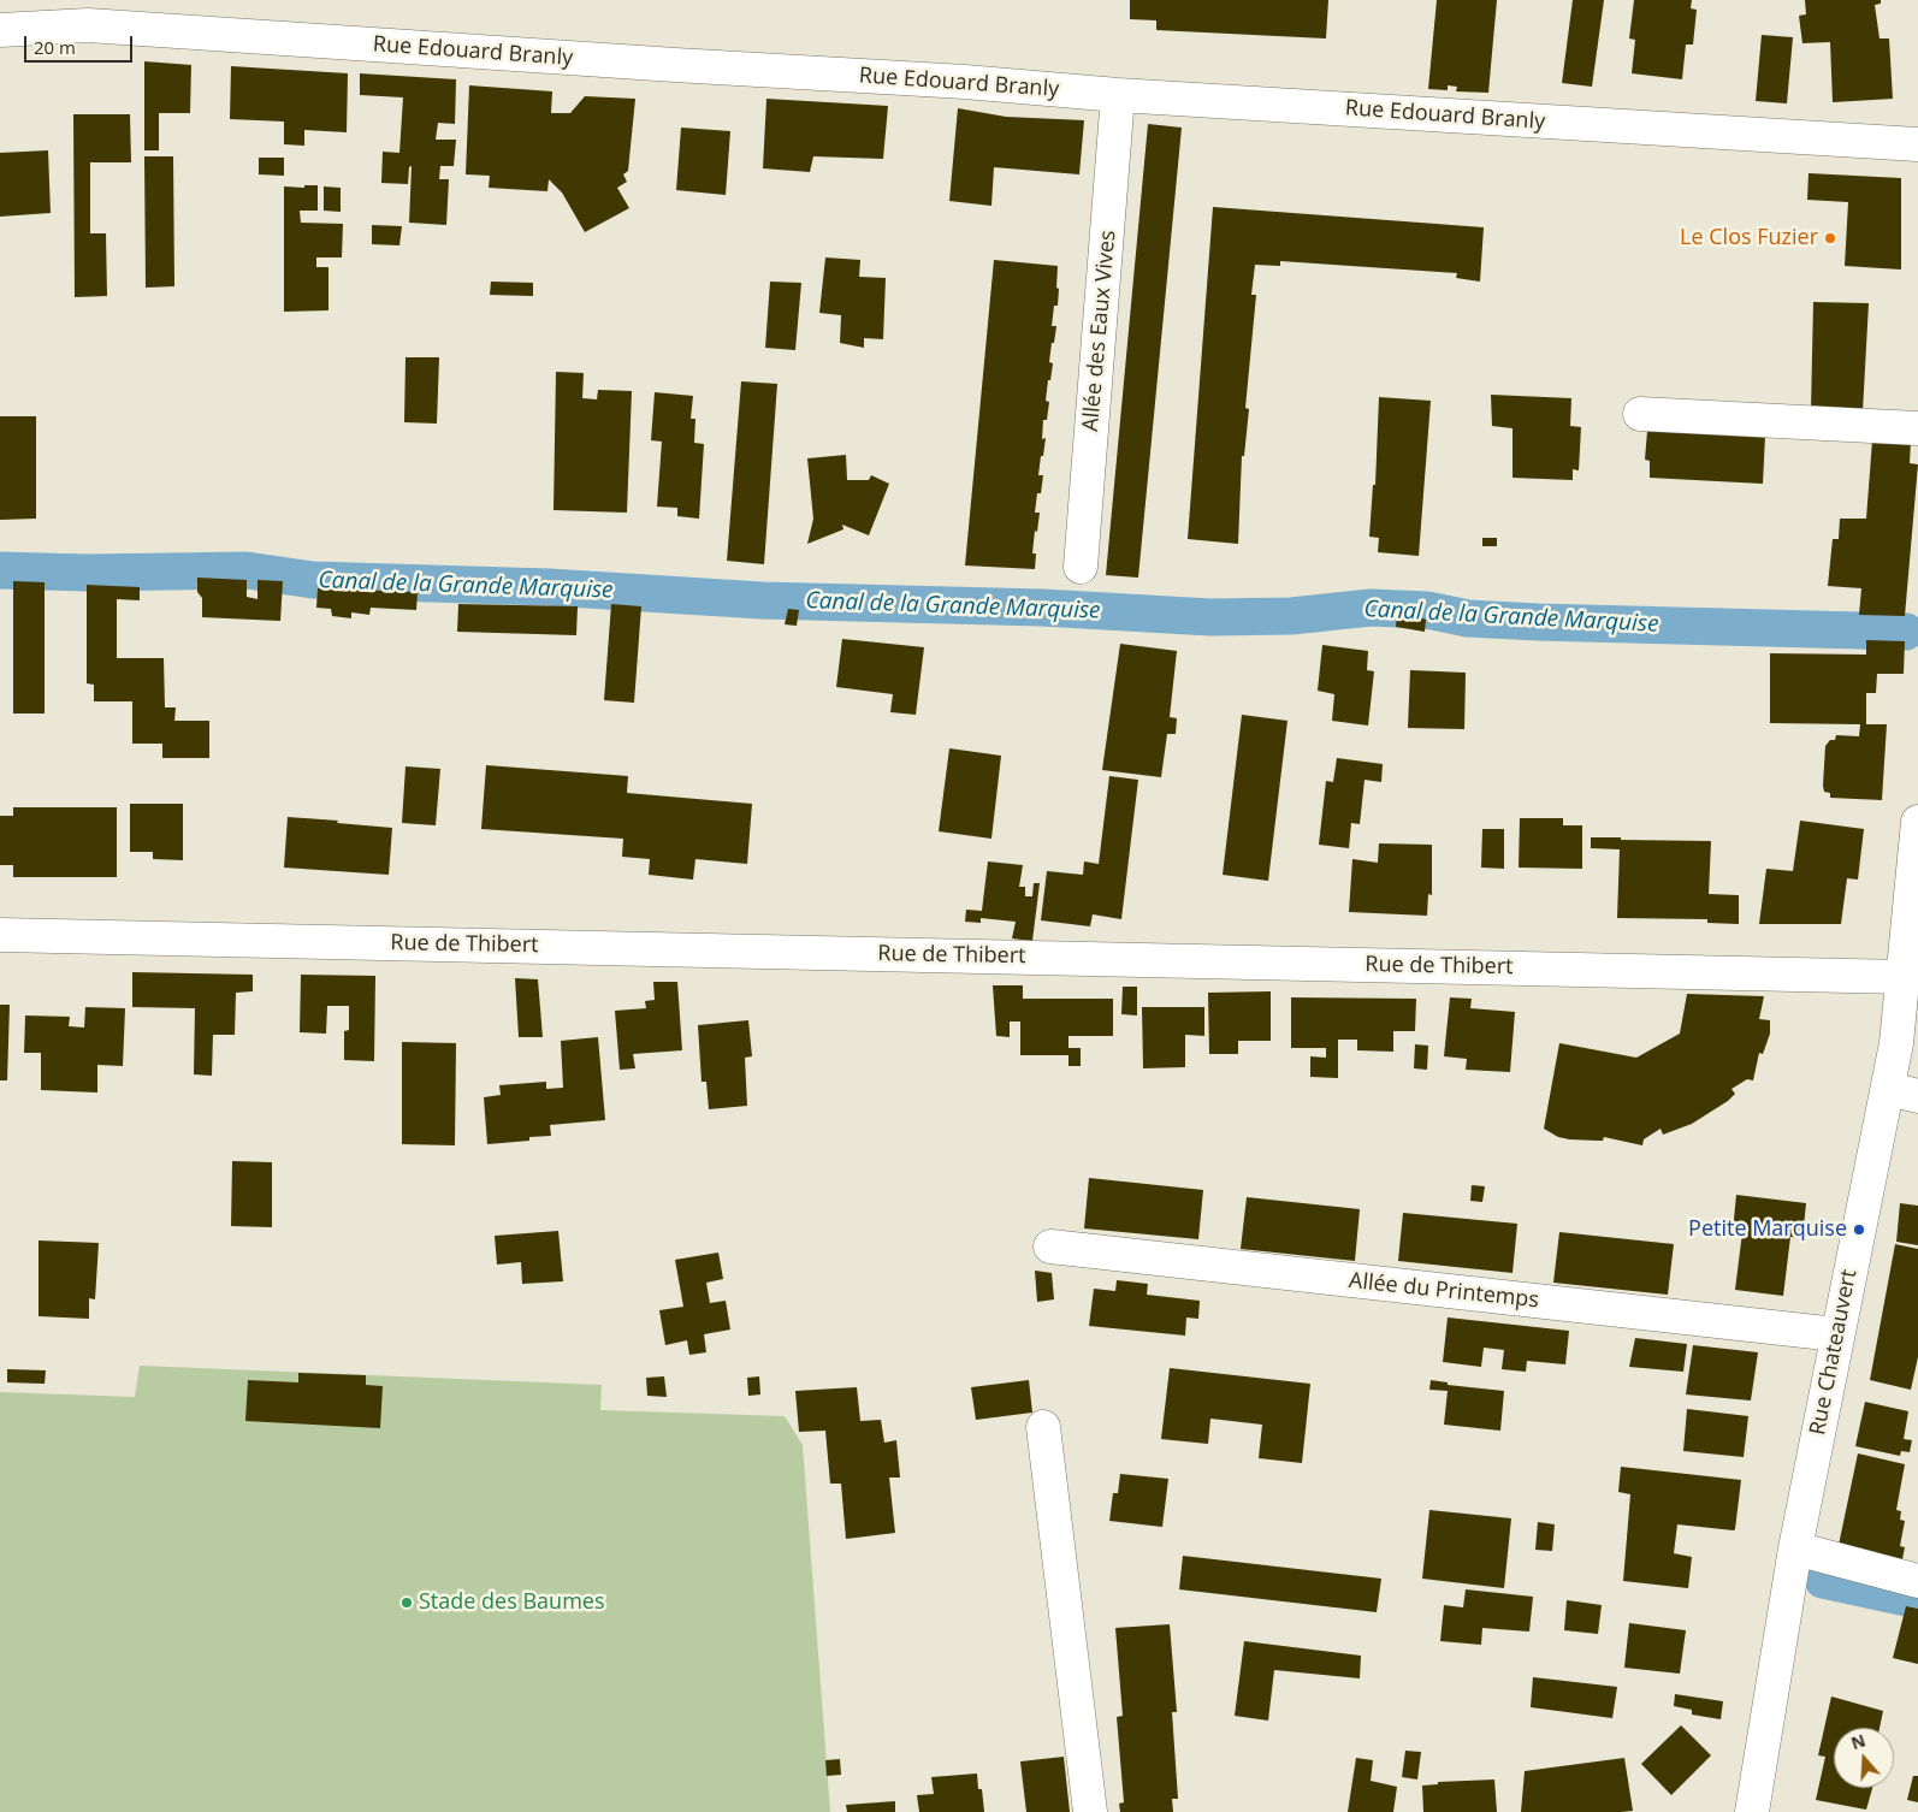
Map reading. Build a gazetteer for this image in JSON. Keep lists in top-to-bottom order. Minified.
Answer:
{"streets":{"street":["Rue Edouard Branly","Allée des Eaux Vives","Rue de Thibert","Allée du Printemps","Rue Chateauvert"]},"crossings":[["Rue Edouard Branly","Allée des Eaux Vives"],["Rue de Thibert","Rue Chateauvert"],["Allée du Printemps","Rue Chateauvert"]],"water":["Canal de la Grande Marquise"],"places":["Le Clos Fuzier","Petite Marquise","Stade des Baumes"],"scale_bar":"20 m","north":"top"}
